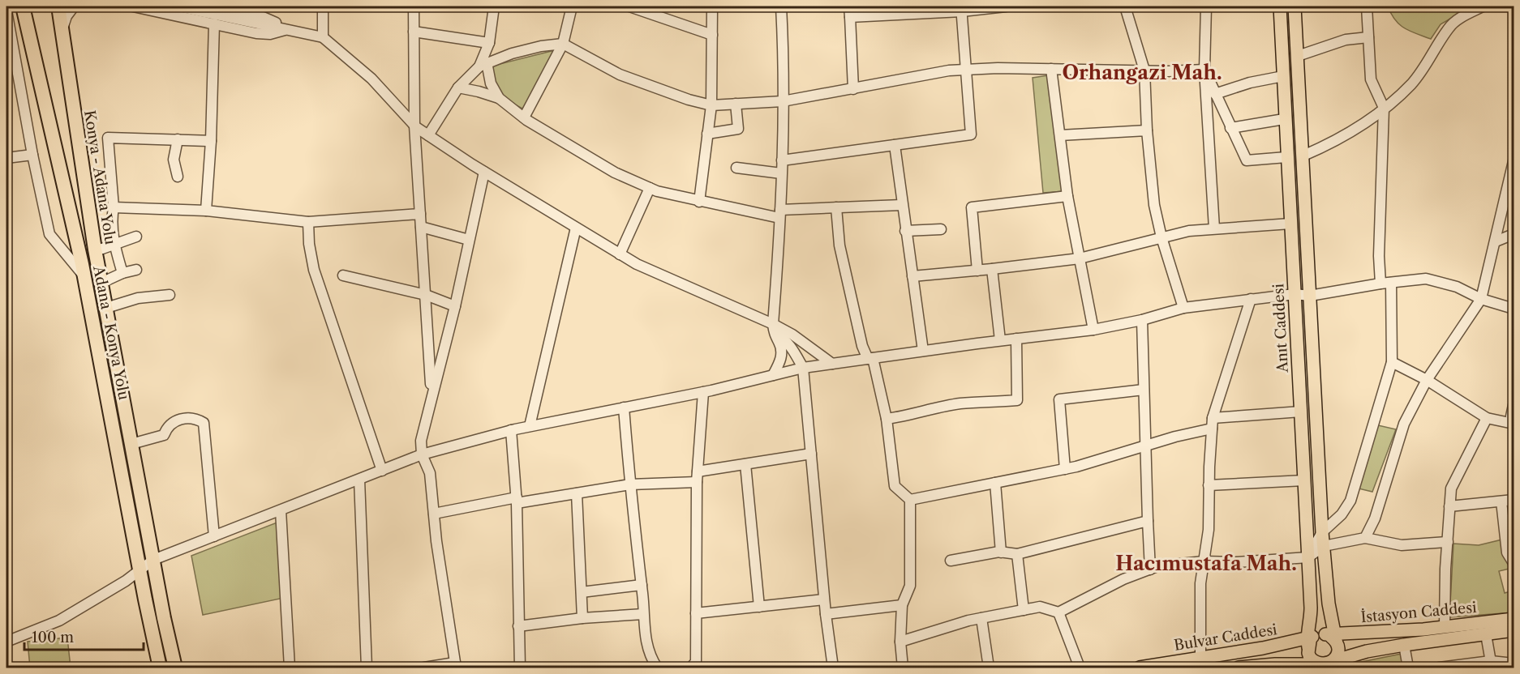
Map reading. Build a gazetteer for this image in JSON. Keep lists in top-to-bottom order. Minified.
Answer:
{"streets":{"highway":["Konya - Adana Yolu","Adana - Konya Yolu"],"main road":["Anıt Caddesi","İstasyon Caddesi","Bulvar Caddesi"]},"crossings":[["Anıt Caddesi","İstasyon Caddesi"],["Anıt Caddesi","Bulvar Caddesi"],["İstasyon Caddesi","Bulvar Caddesi"]],"districts":["Orhangazi Mah.","Hacımustafa Mah."],"scale_bar":"100 m"}
